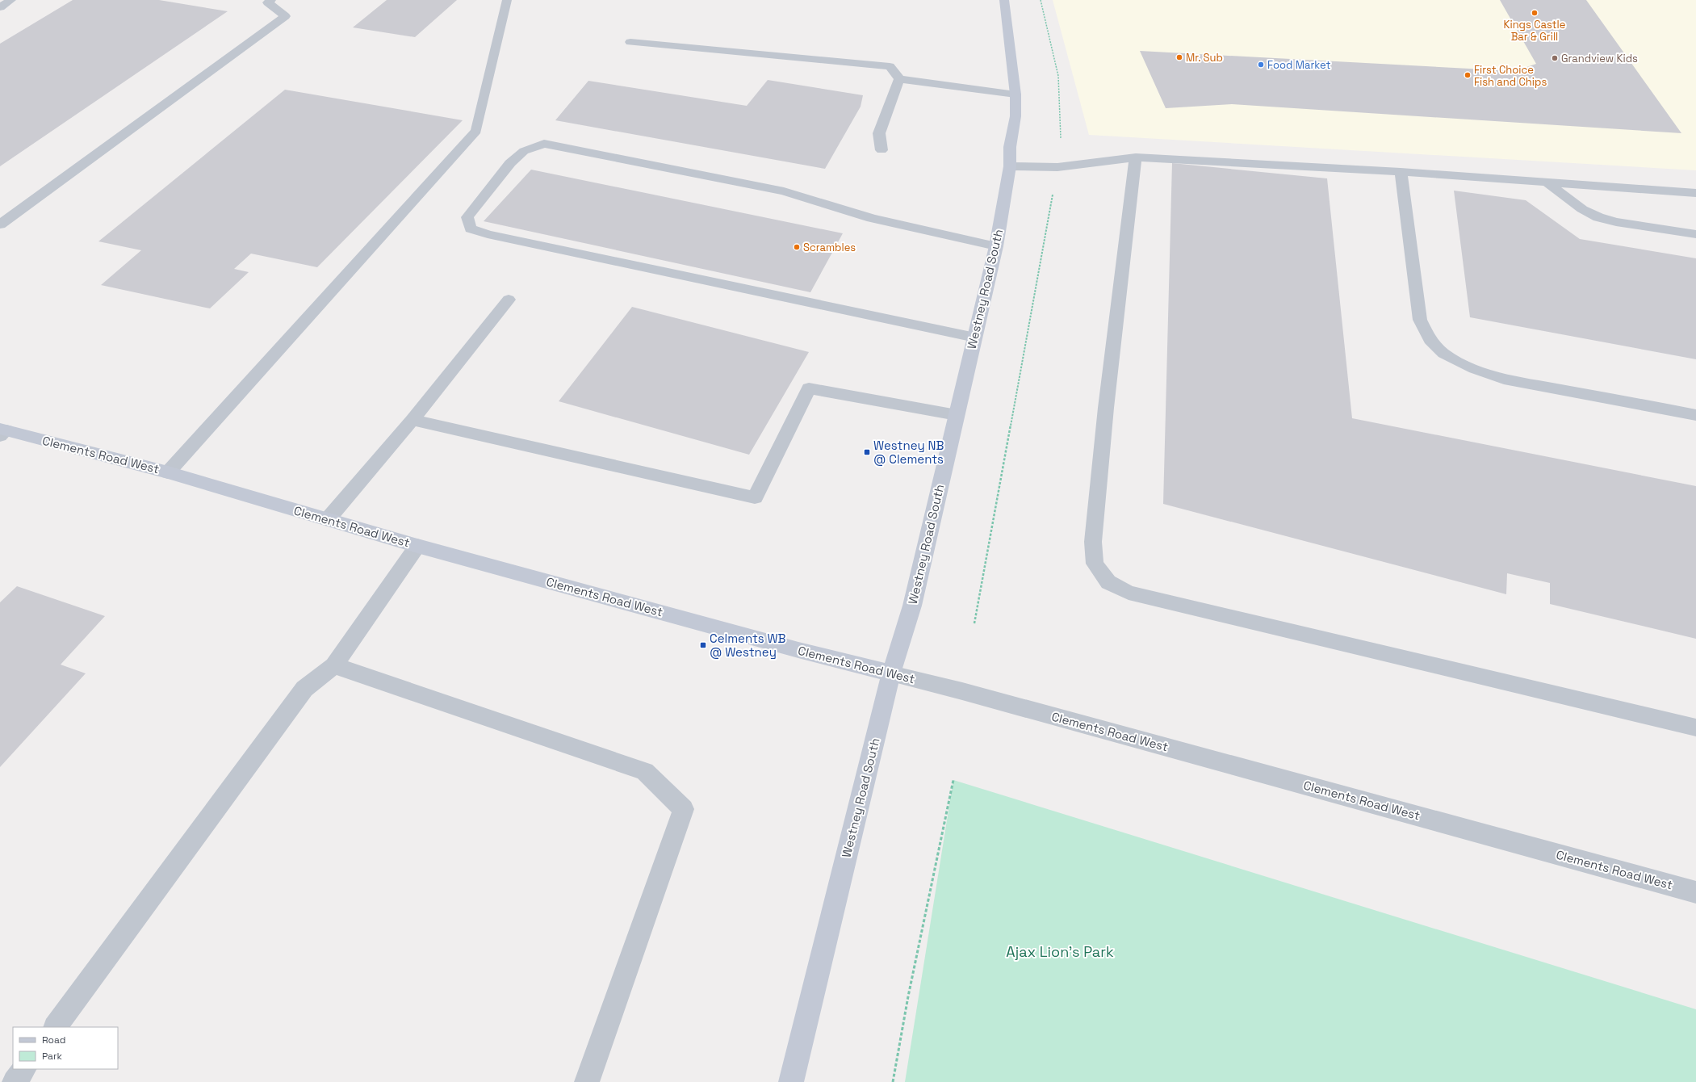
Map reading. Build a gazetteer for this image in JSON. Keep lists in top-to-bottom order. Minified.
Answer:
{"streets":{"main road":["Westney Road South","Clements Road West"]},"crossings":[["Westney Road South","Clements Road West"]],"parks":["Ajax Lion's Park"],"places":{"other":["Kings Castle Bar & Grill","Mr. Sub","Grandview Kids","Food Market","First Choice Fish and Chips","Scrambles"],"transit":["Westney NB @ Clements","Celments WB @ Westney"]},"legend":["Road","Park"]}
